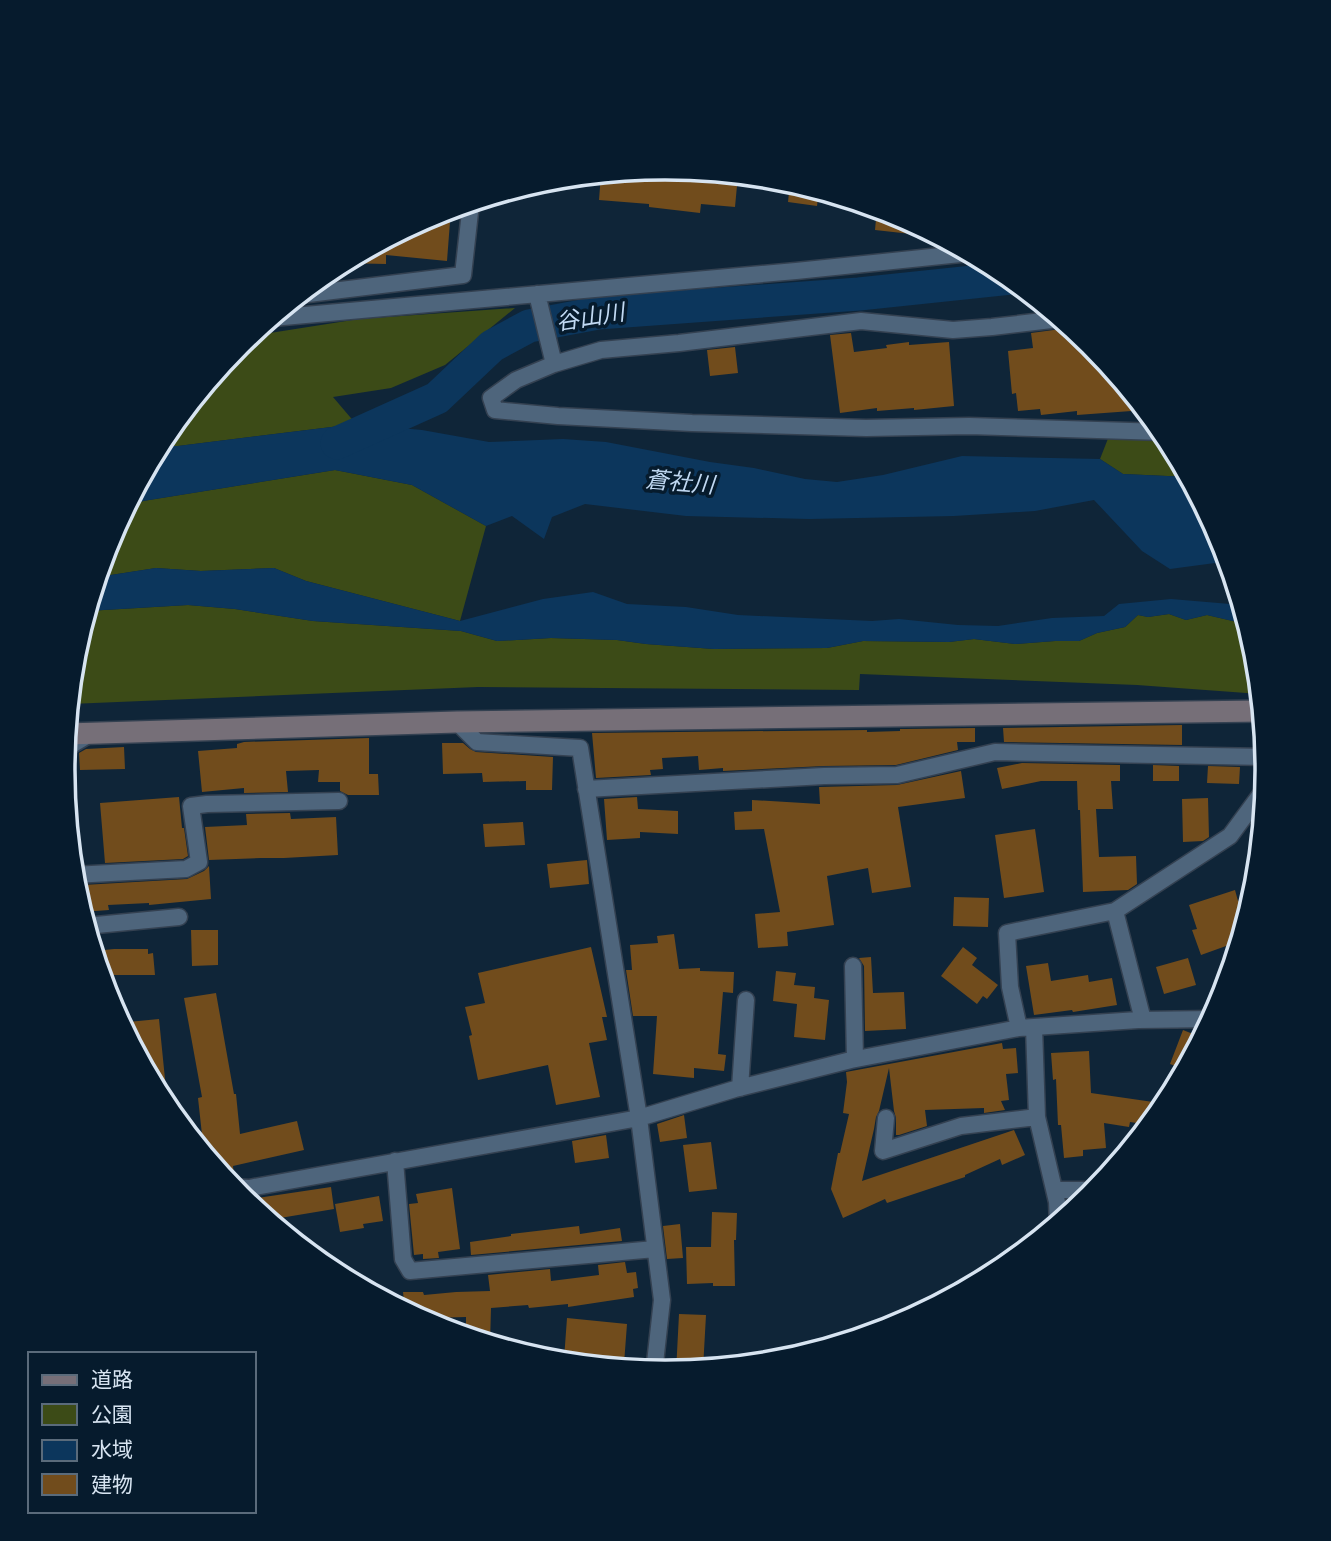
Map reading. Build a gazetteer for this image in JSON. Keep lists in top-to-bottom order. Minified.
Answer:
{"water":["谷山川","蒼社川"],"legend":["道路","公園","水域","建物"]}
